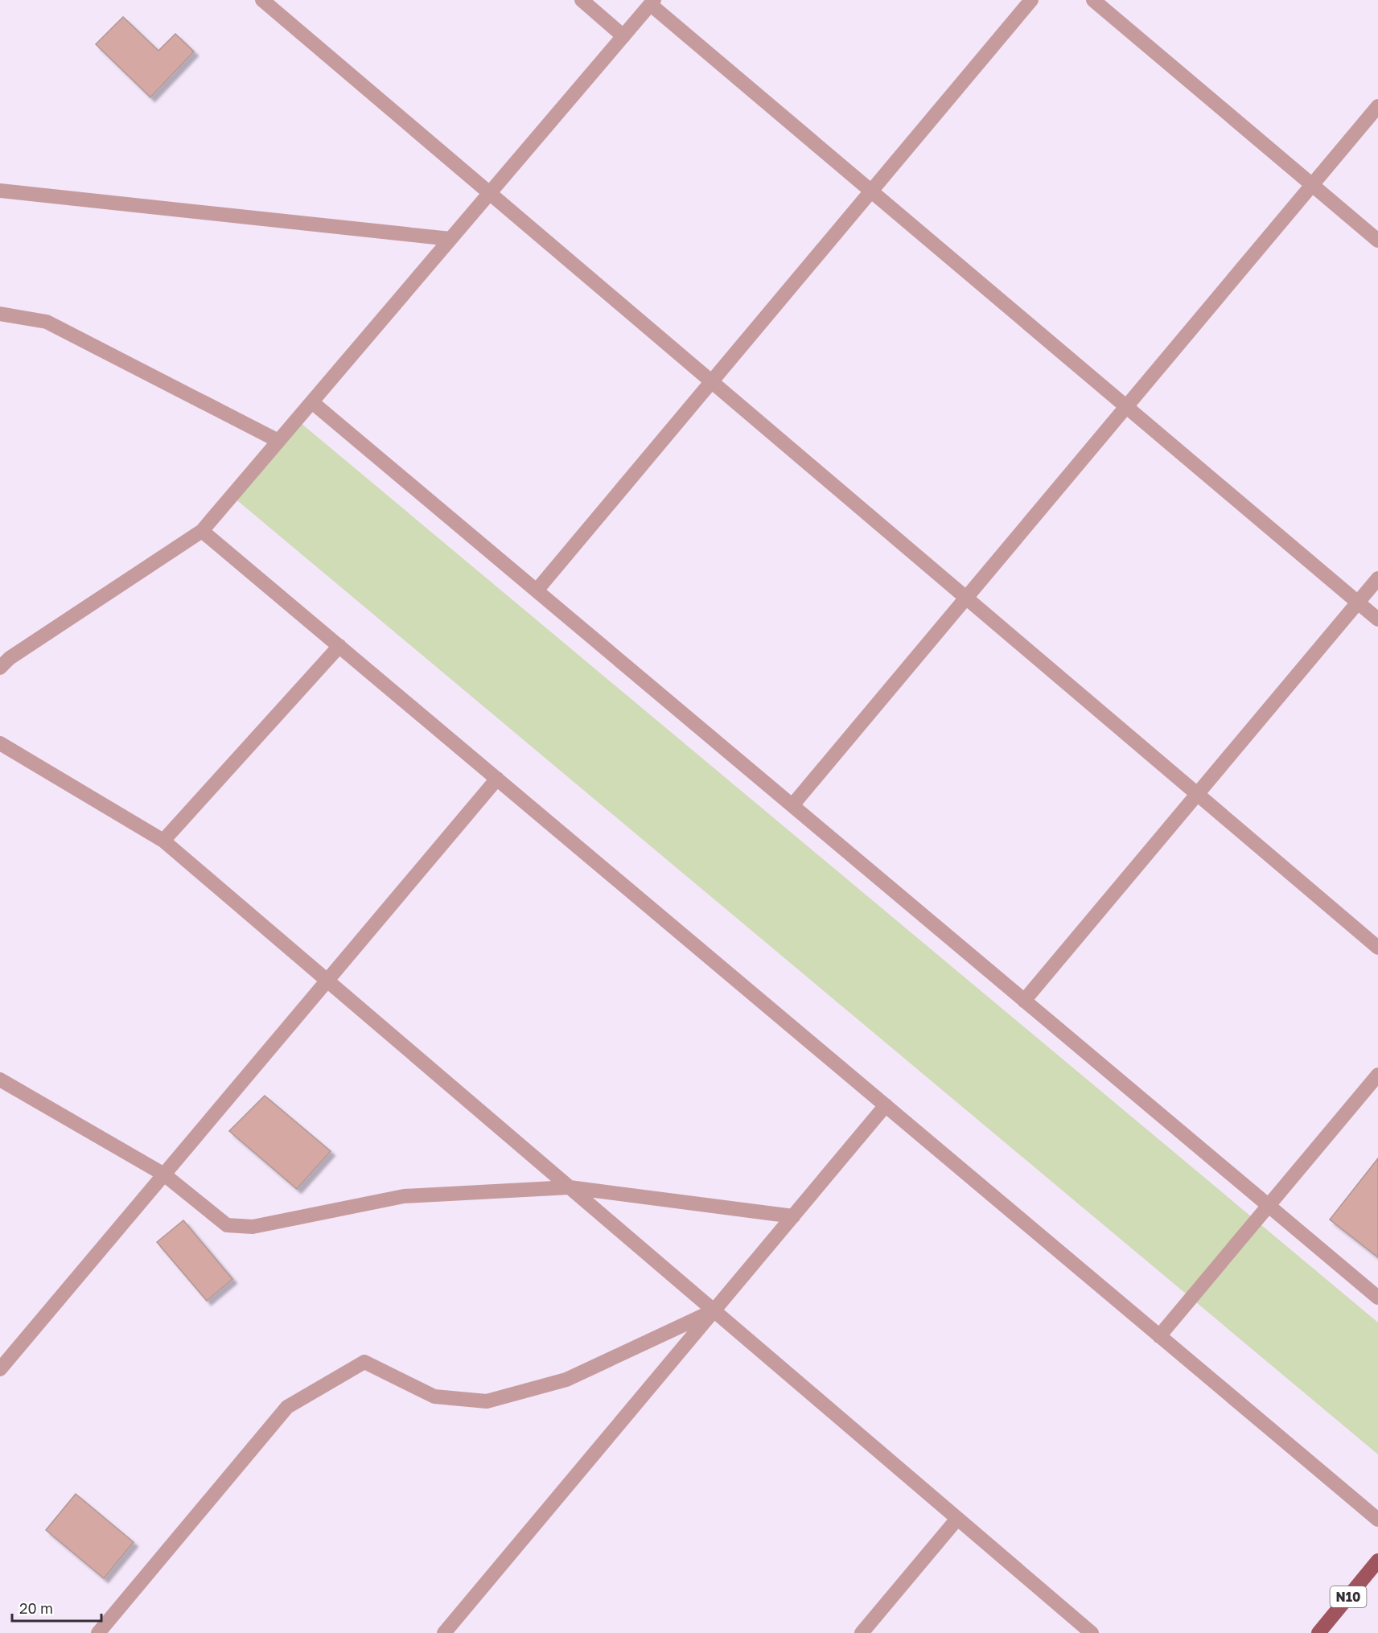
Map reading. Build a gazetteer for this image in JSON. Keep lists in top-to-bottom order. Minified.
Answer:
{"streets":{"main road":["N10"]},"scale_bar":"20 m"}
